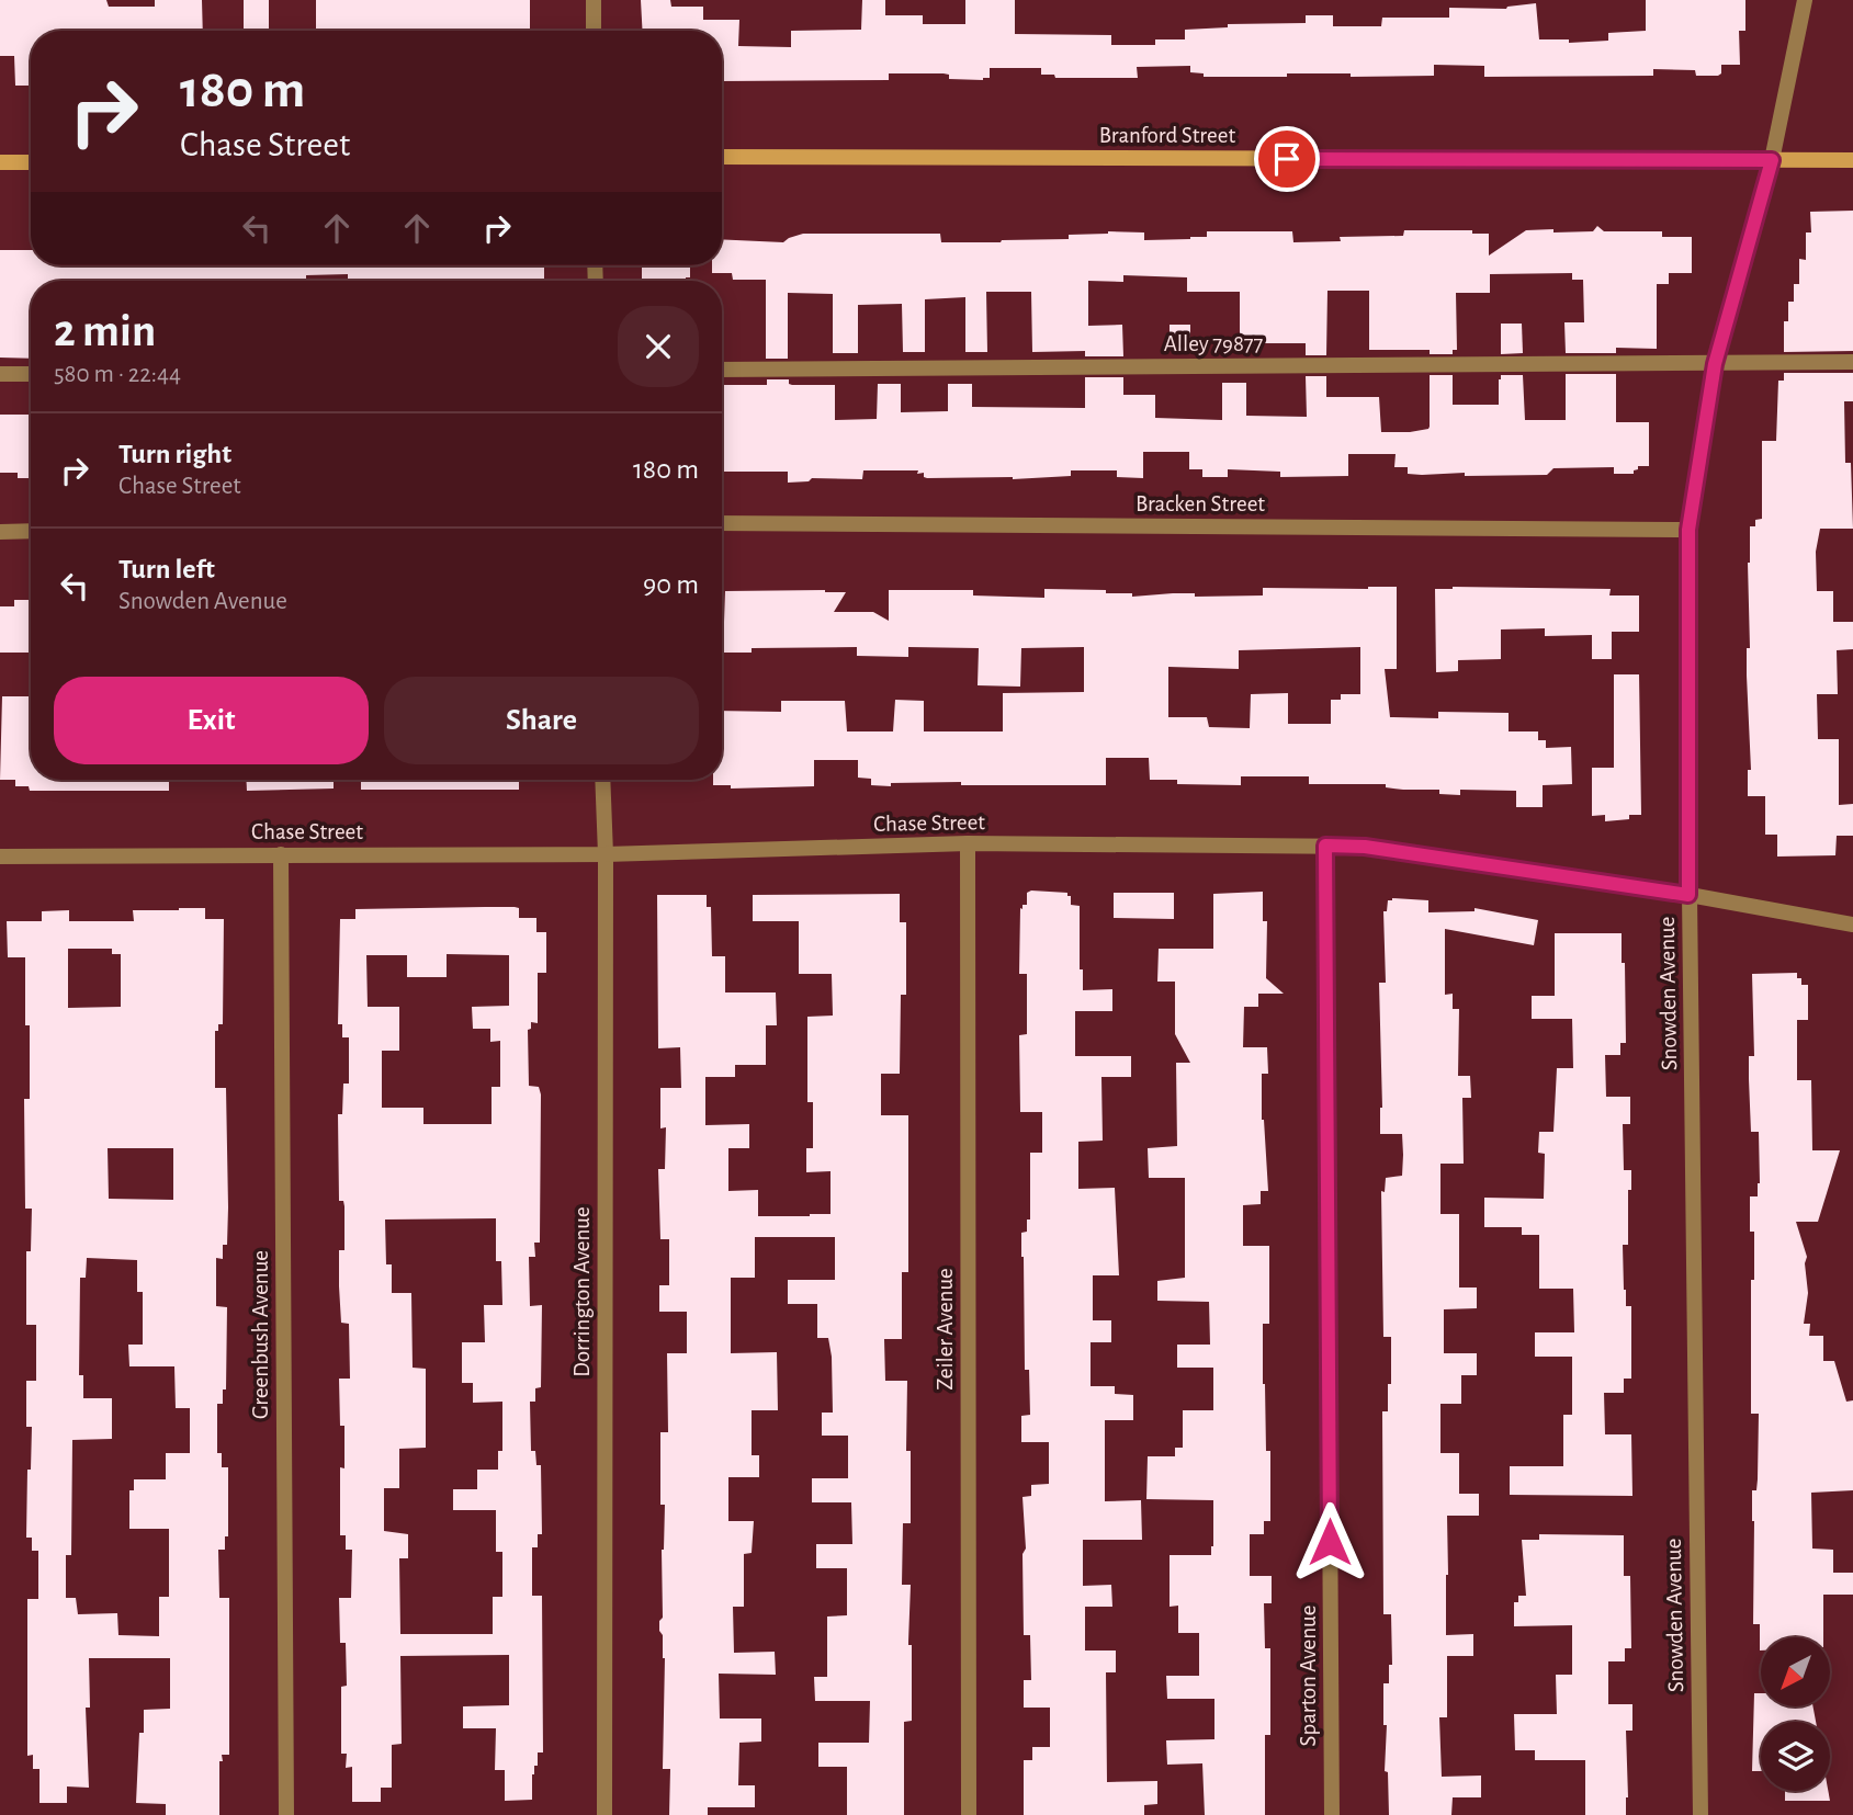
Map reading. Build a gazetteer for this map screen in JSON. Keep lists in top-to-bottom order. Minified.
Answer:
{"streets":{"main road":["Branford Street"],"street":["Alley 79877","Bracken Street","Chase Street","Snowden Avenue","Dorrington Avenue","Zeiler Avenue","Greenbush Avenue","Sparton Avenue"]},"crossings":[["Branford Street","Snowden Avenue"],["Alley 79877","Snowden Avenue"],["Bracken Street","Snowden Avenue"],["Chase Street","Snowden Avenue"],["Chase Street","Dorrington Avenue"],["Chase Street","Zeiler Avenue"],["Chase Street","Greenbush Avenue"],["Chase Street","Sparton Avenue"]],"north":"bottom left","page":{"turn":["180 m","Chase Street"],"heading":["2 min","580 m · 22:44"],"list":[{"name":"Turn right","note":"Chase Street","value":"180 m"},{"name":"Turn left","note":"Snowden Avenue","value":"90 m"}],"buttons":["Exit","Share"]}}
